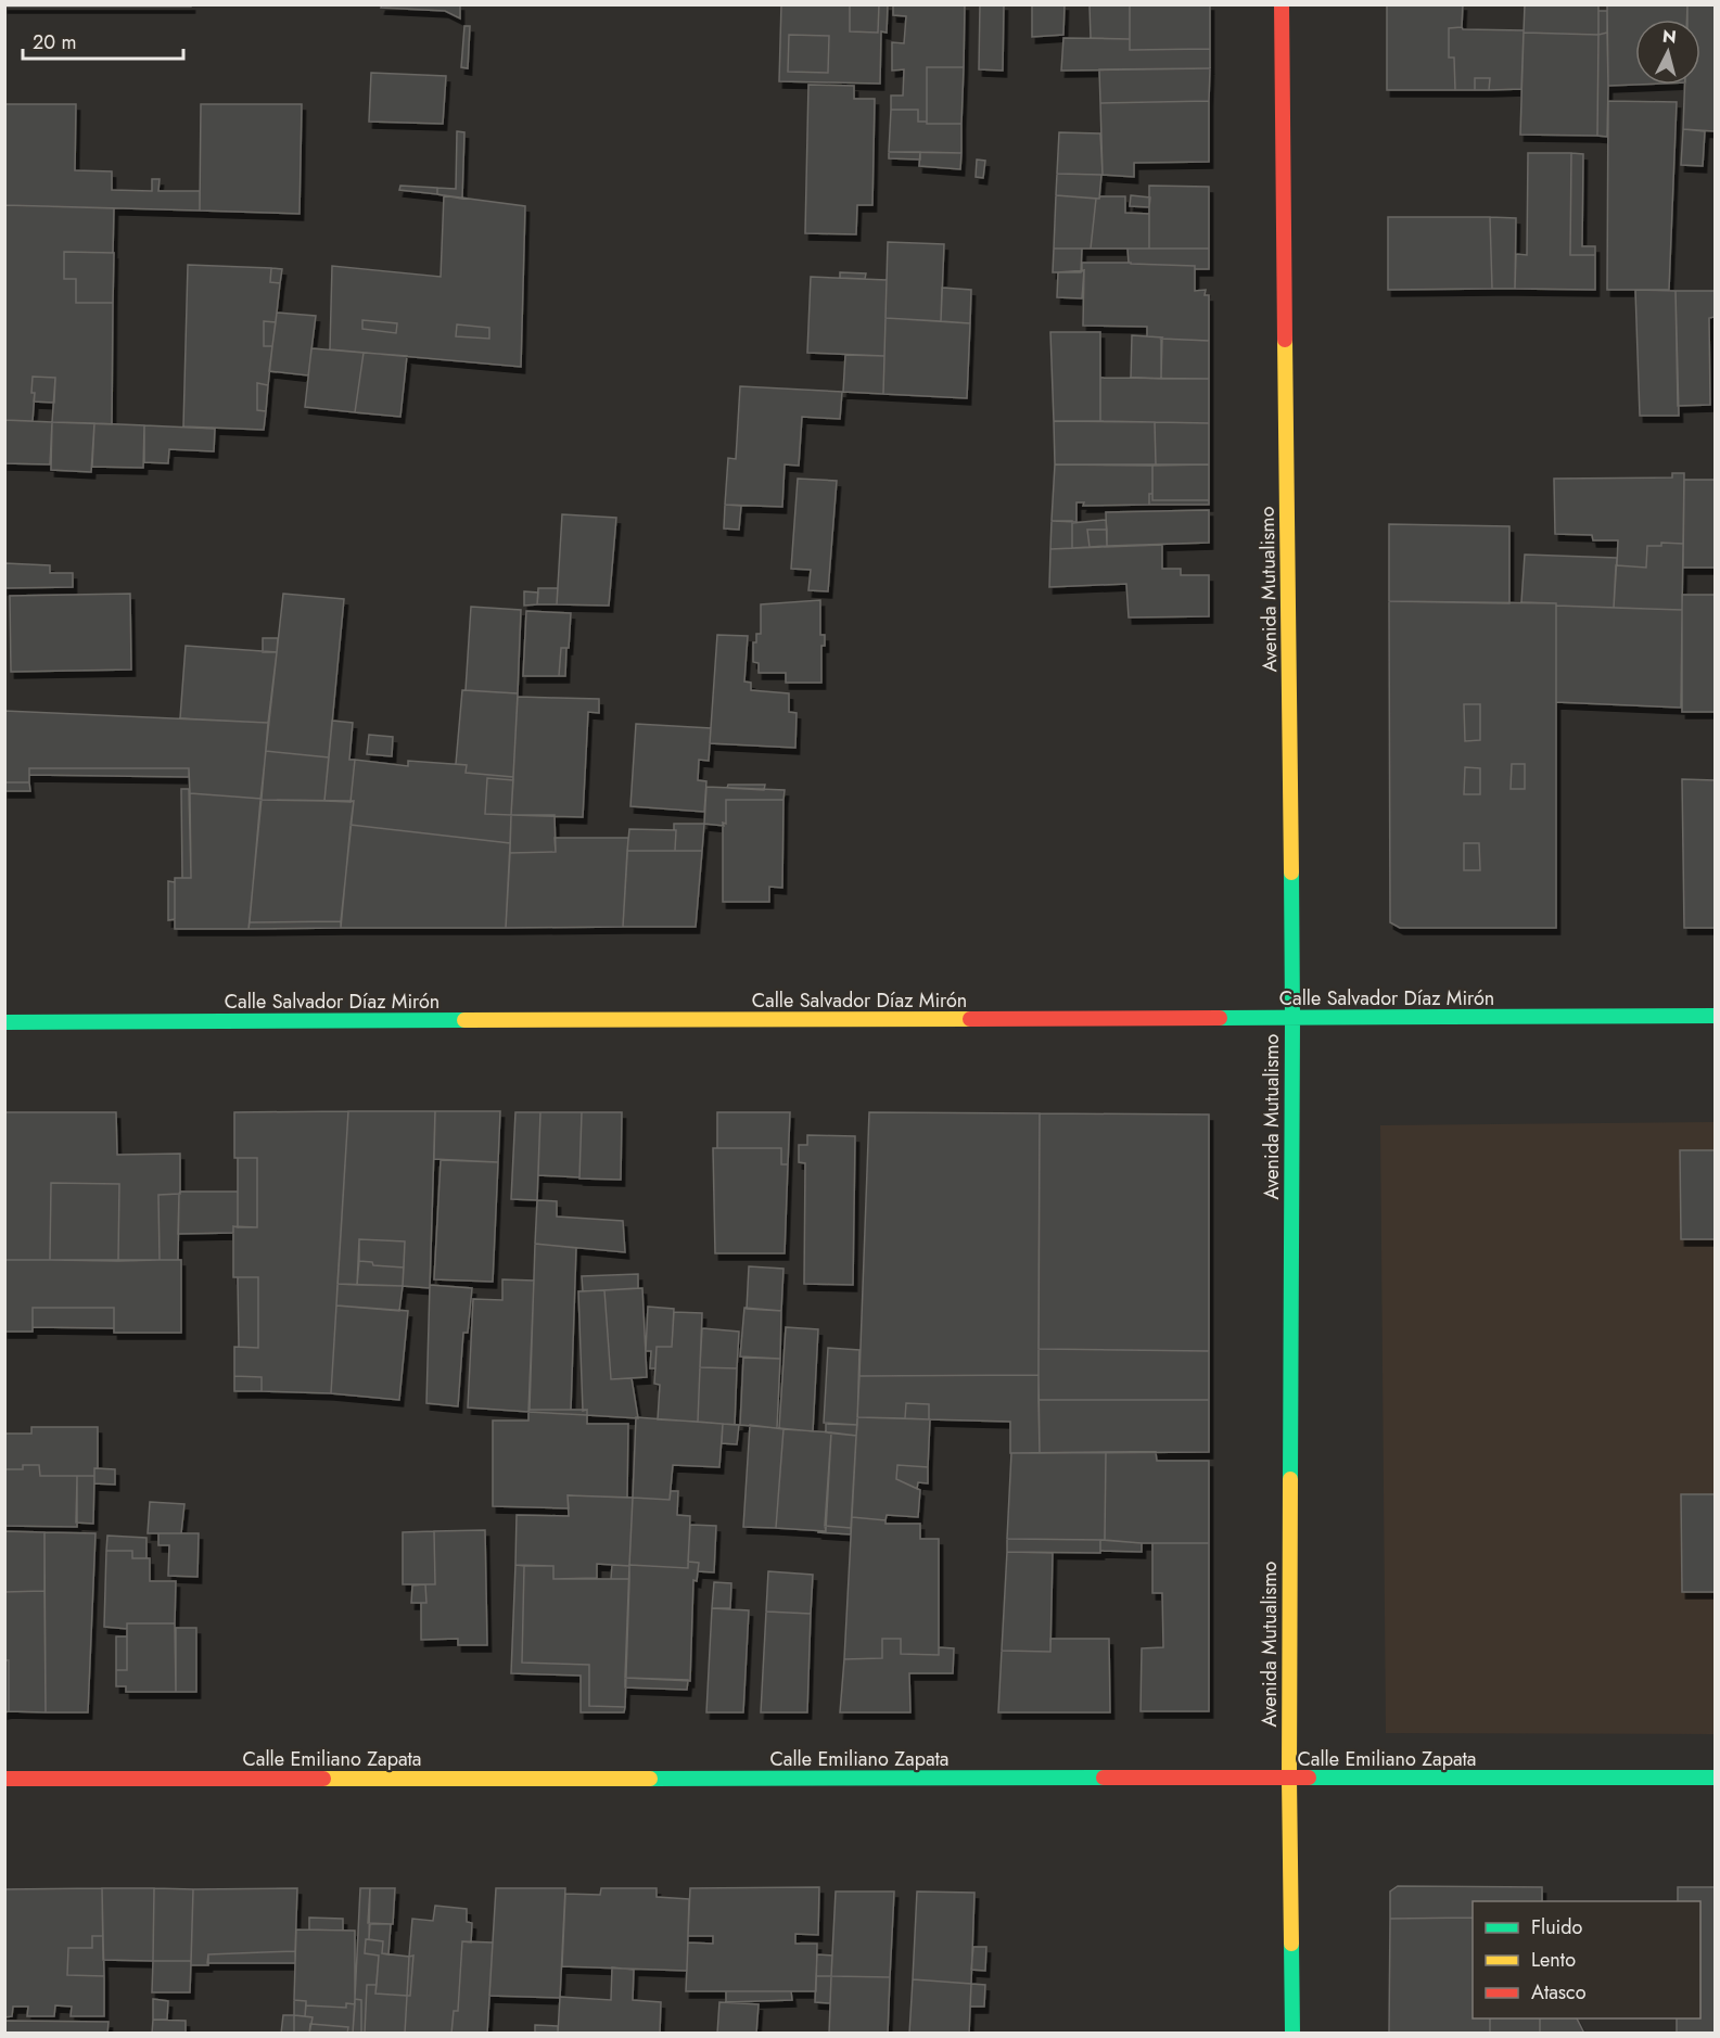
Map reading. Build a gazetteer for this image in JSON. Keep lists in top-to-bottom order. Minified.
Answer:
{"streets":{"street":["Avenida Mutualismo","Calle Salvador Díaz Mirón","Calle Emiliano Zapata"]},"crossings":[["Avenida Mutualismo","Calle Salvador Díaz Mirón"],["Avenida Mutualismo","Calle Emiliano Zapata"]],"legend":["Fluido","Lento","Atasco"],"scale_bar":"20 m","north":"top"}
